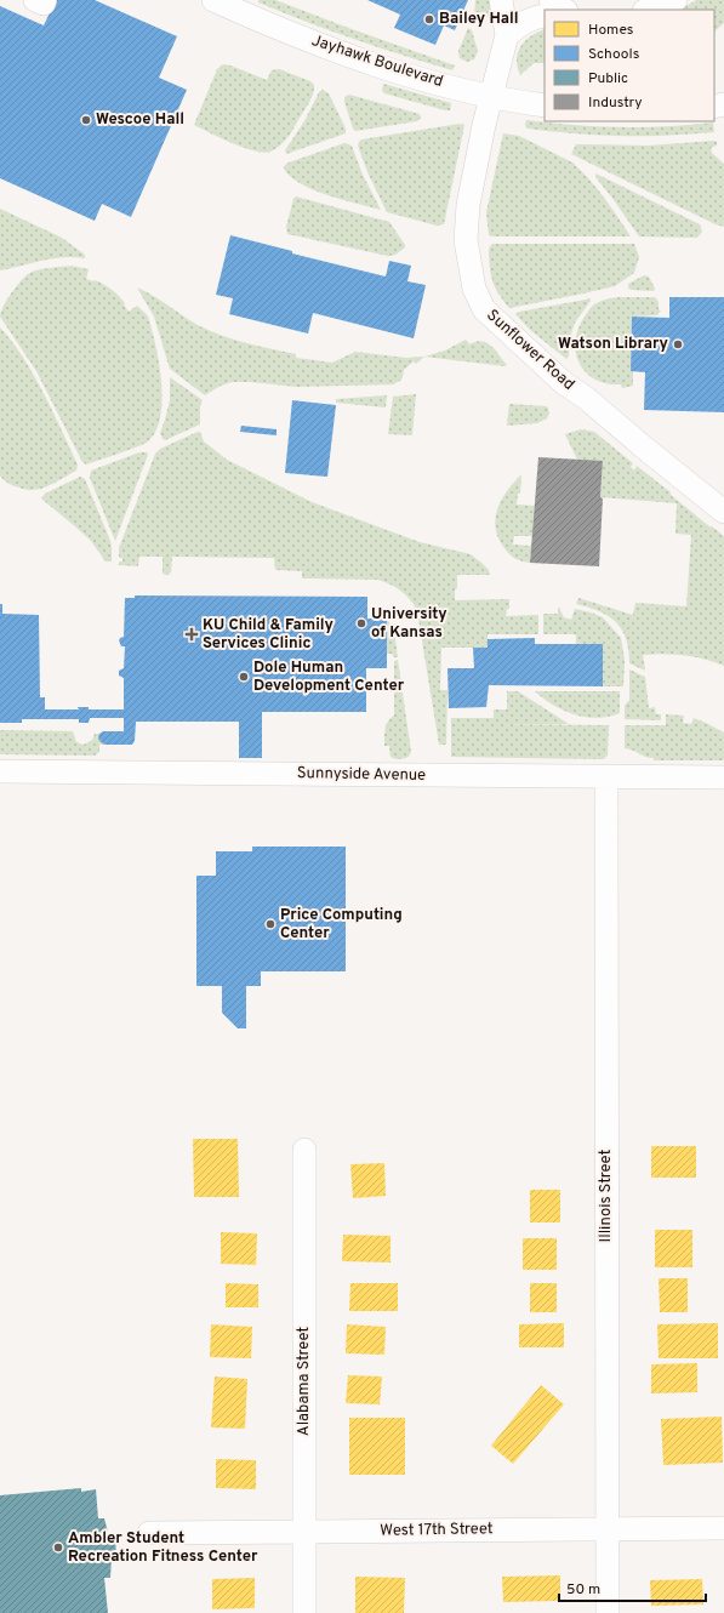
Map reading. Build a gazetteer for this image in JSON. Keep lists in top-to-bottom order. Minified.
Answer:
{"streets":{"street":["Jayhawk Boulevard","Sunflower Road","Sunnyside Avenue","Illinois Street","Alabama Street","West 17th Street"]},"crossings":[["Jayhawk Boulevard","Sunflower Road"],["Sunnyside Avenue","Illinois Street"],["Illinois Street","West 17th Street"],["Alabama Street","West 17th Street"]],"places":{"other":["Bailey Hall","Wescoe Hall","Watson Library","University of Kansas","Dole Human Development Center","Price Computing Center","Ambler Student Recreation Fitness Center"],"health":["KU Child & Family Services Clinic"]},"legend":["Homes","Schools","Public","Industry"],"scale_bar":"50 m"}
